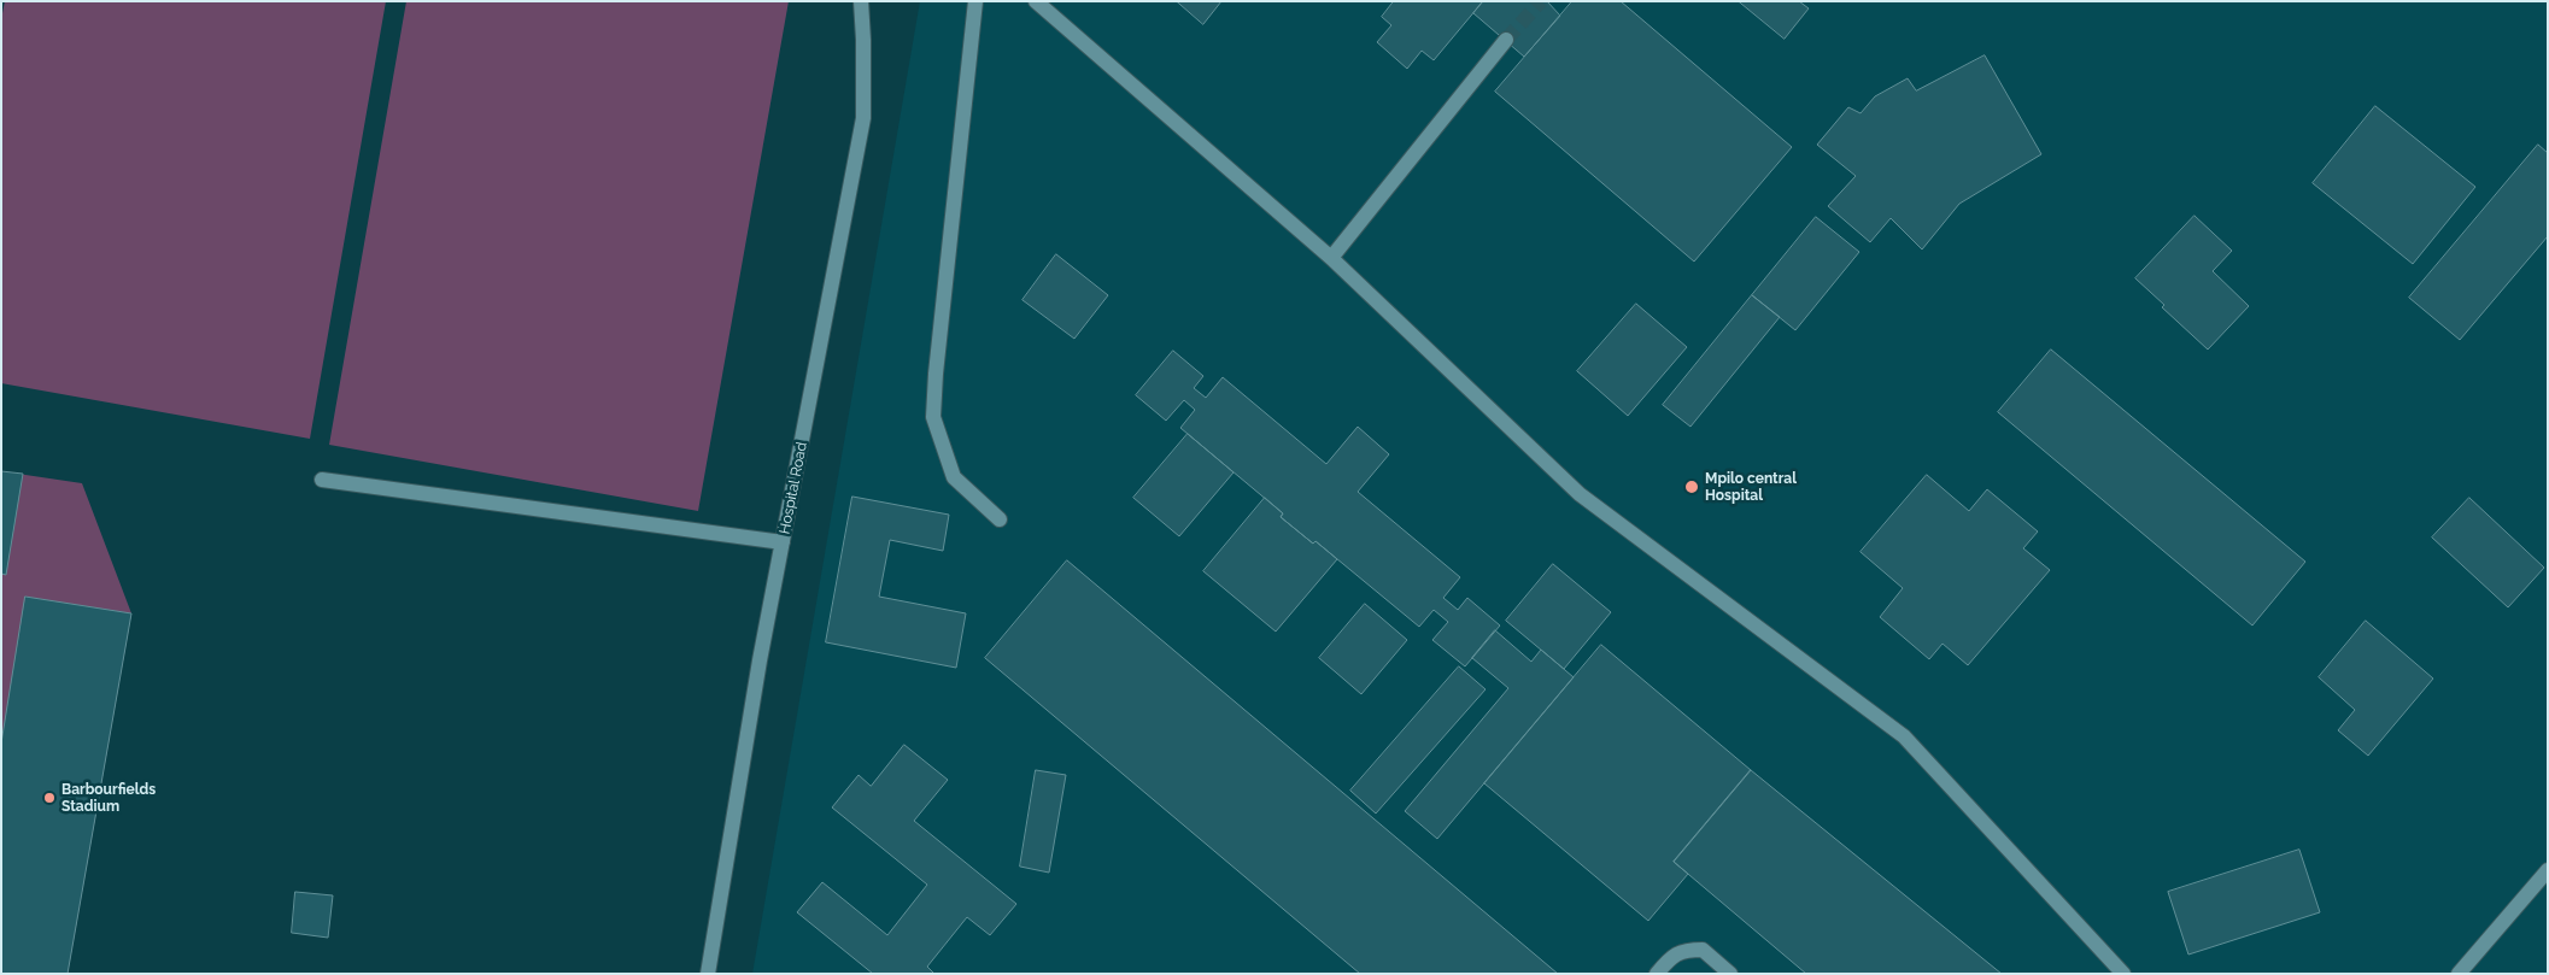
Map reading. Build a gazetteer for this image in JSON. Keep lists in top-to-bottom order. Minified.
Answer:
{"streets":{"street":["Hospital Road"]},"places":["Mpilo central Hospital","Barbourfields Stadium"]}
